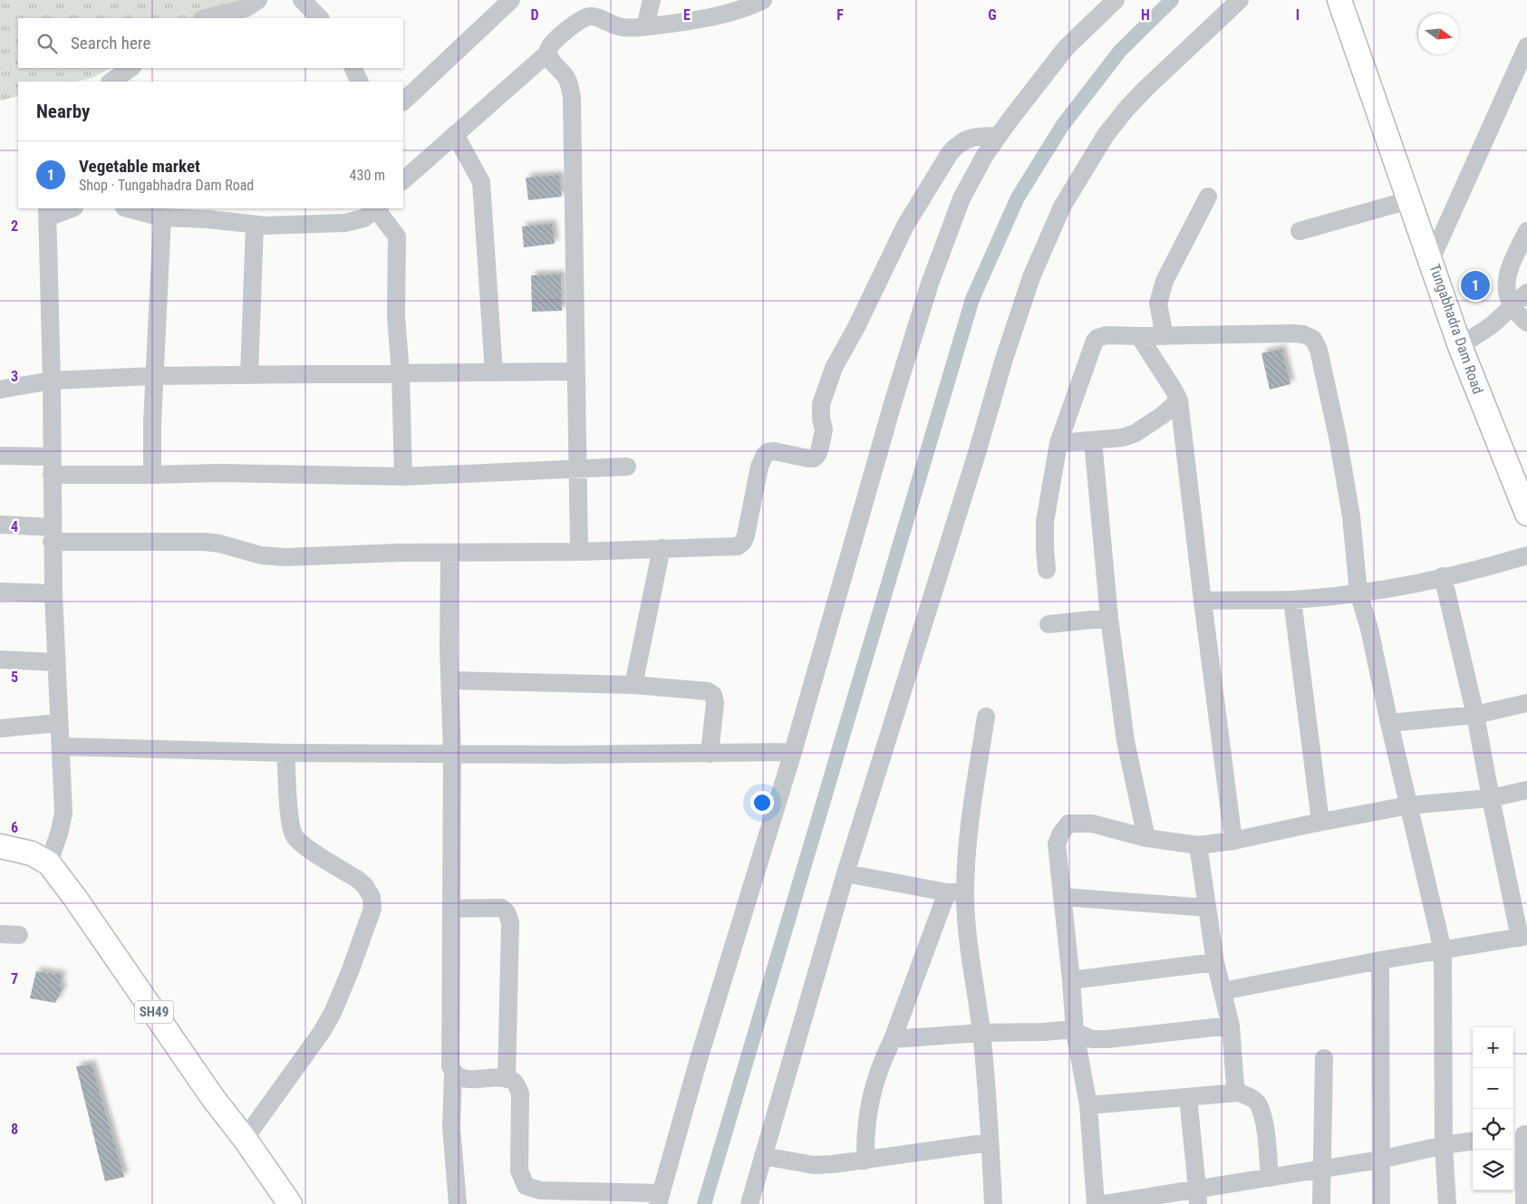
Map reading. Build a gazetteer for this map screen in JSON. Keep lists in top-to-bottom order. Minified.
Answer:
{"streets":{"main road":["Tungabhadra Dam Road","SH49"]},"north":"right","page":{"search":"Search here","heading":"Nearby","list":[{"mark":"1","name":"Vegetable market","note":"Shop · Tungabhadra Dam Road","value":"430 m"}],"pins":"1","map_buttons":["+","−"]},"grid":{"columns":["D","E","F","G","H","I"],"rows":["2","3","4","5","6","7","8"]}}
